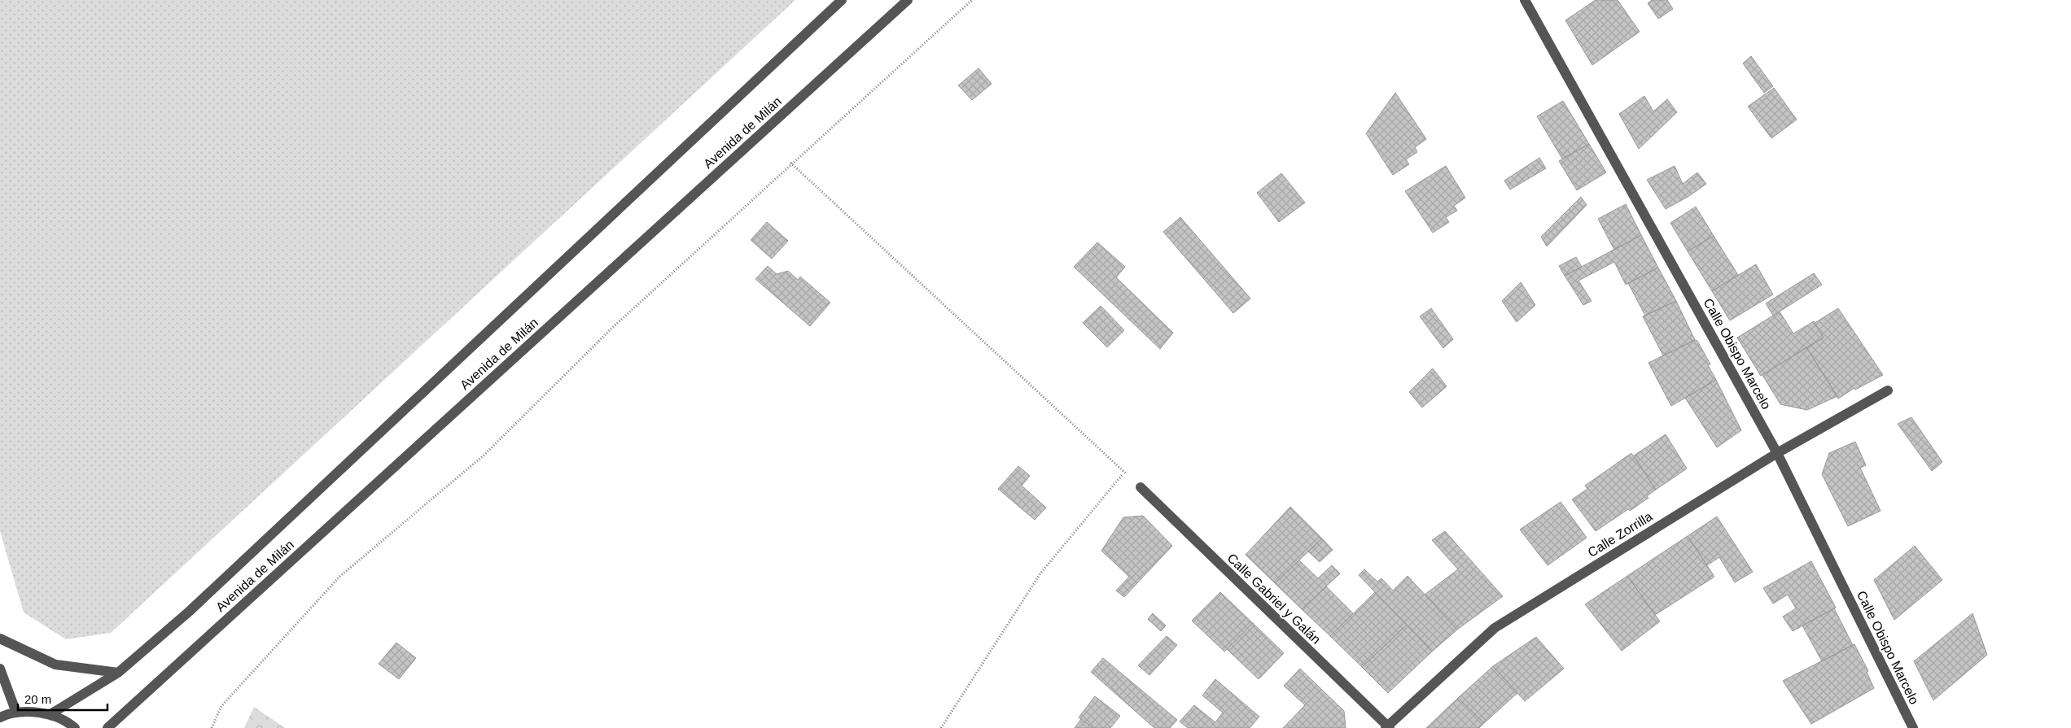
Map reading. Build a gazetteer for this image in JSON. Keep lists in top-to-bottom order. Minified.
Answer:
{"streets":{"street":["Avenida de Milán","Calle Obispo Marcelo","Calle Zorrilla","Calle Gabriel y Galán"]},"crossings":[["Calle Obispo Marcelo","Calle Zorrilla"],["Calle Zorrilla","Calle Gabriel y Galán"]],"scale_bar":"20 m"}
